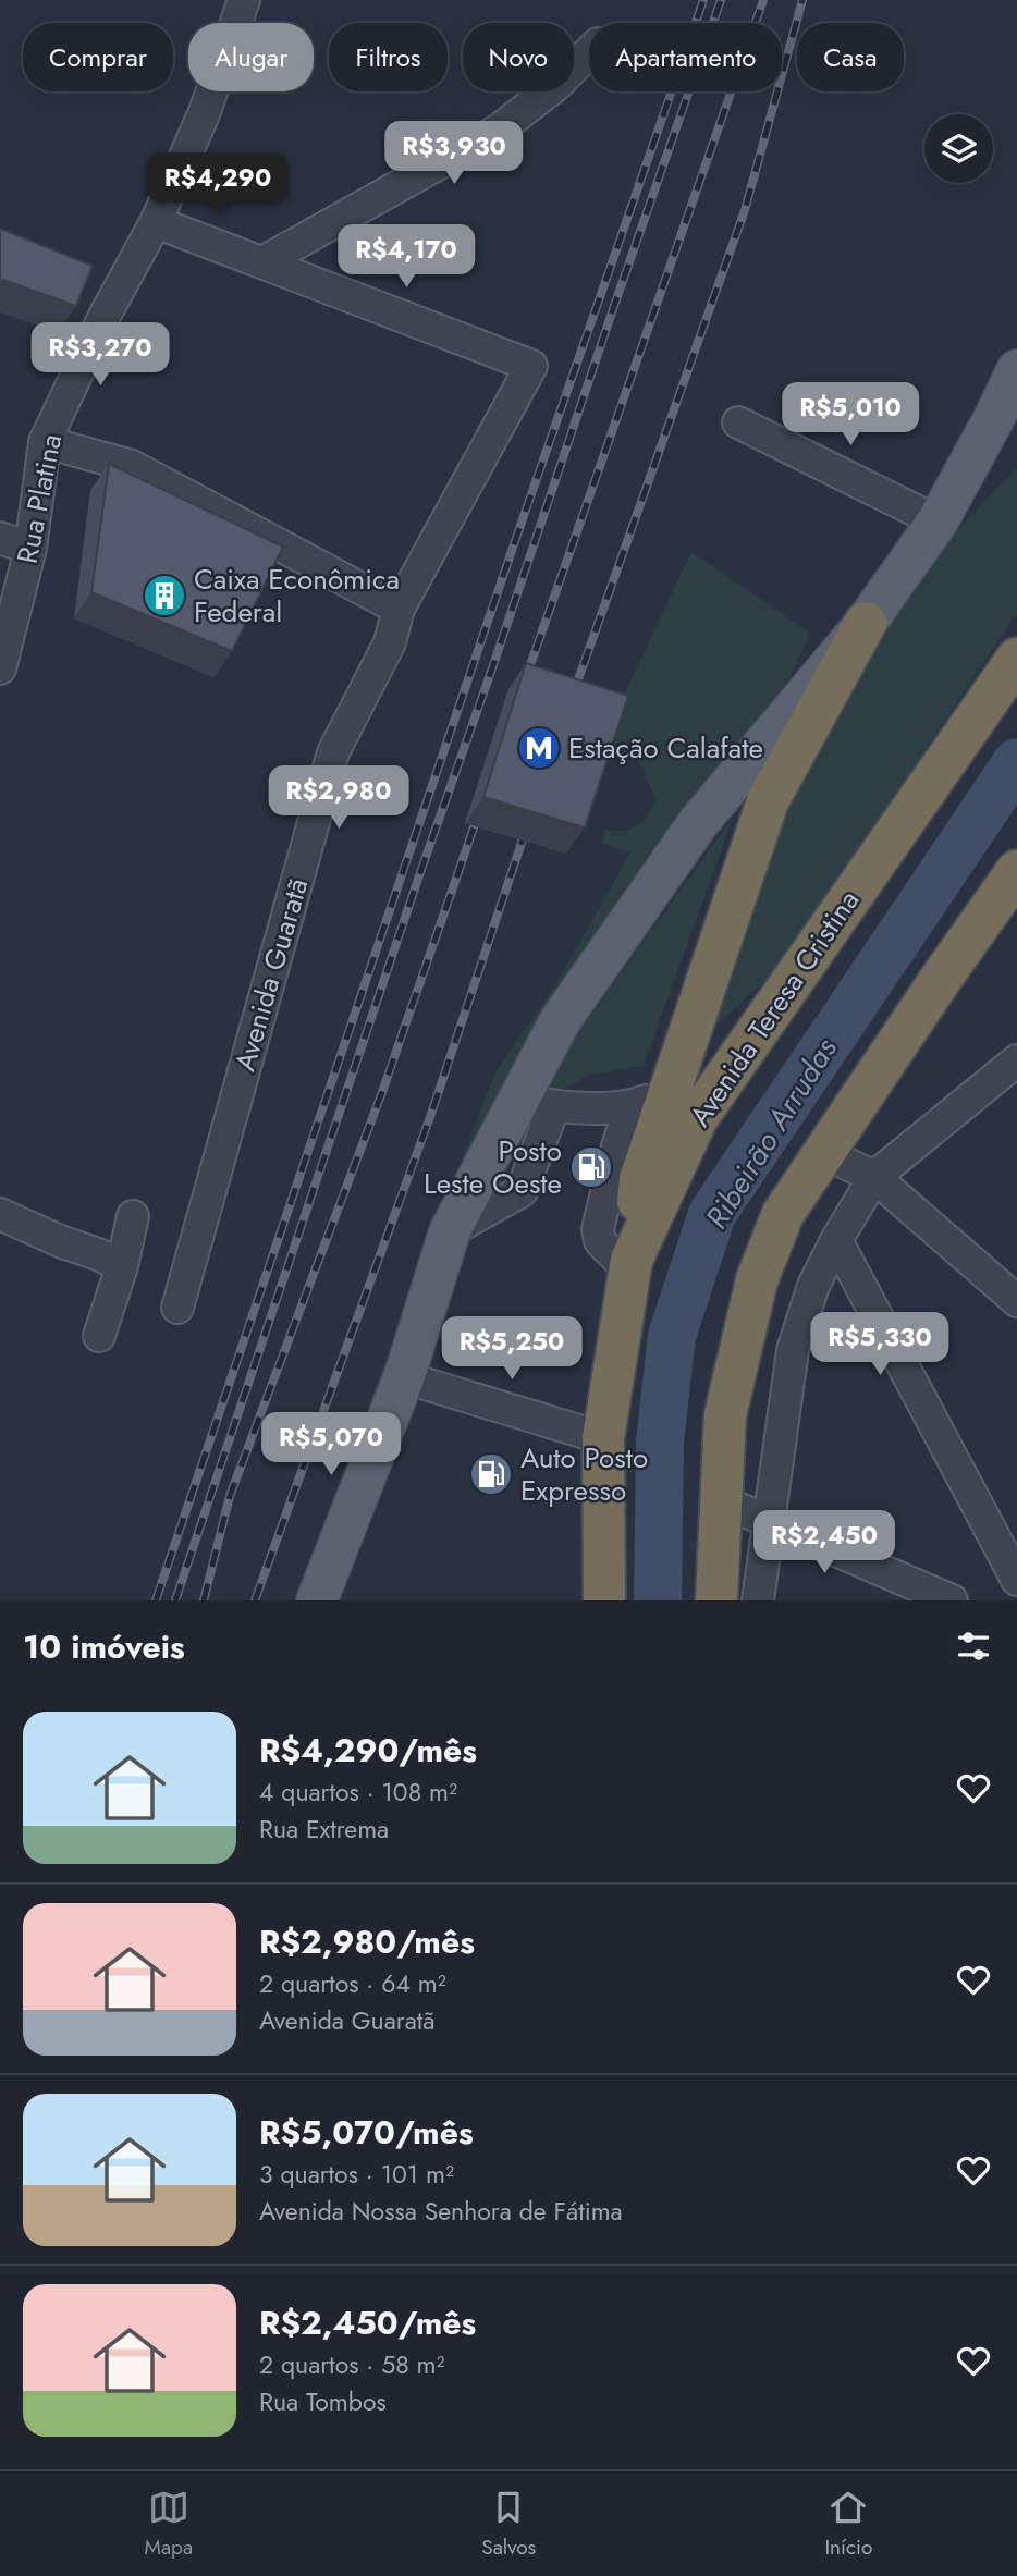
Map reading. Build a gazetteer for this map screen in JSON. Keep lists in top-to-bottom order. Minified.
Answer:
{"streets":{"highway":["Avenida Teresa Cristina"],"street":["Rua Platina","Avenida Guaratã"]},"water":["Ribeirão Arrudas"],"places":{"building":["Caixa Econômica Federal"],"metro station":["Estação Calafate"],"fuel station":["Posto Leste Oeste","Auto Posto Expresso"]},"page":{"chip":["Comprar","Alugar","Filtros","Novo","Apartamento","Casa"],"price":["R$3,930","R$4,290","R$4,170","R$3,270","R$5,010","R$2,980","R$5,330","R$5,250","R$5,070","R$2,450"],"heading":"10 imóveis","list":[{"name":"R$4,290/mês","note":"4 quartos · 108 m² · Rua Extrema"},{"name":"R$2,980/mês","note":"2 quartos · 64 m² · Avenida Guaratã"},{"name":"R$5,070/mês","note":"3 quartos · 101 m² · Avenida Nossa Senhora de Fátima"},{"name":"R$2,450/mês","note":"2 quartos · 58 m² · Rua Tombos"}],"tabs":["Mapa","Salvos","Início"]}}
